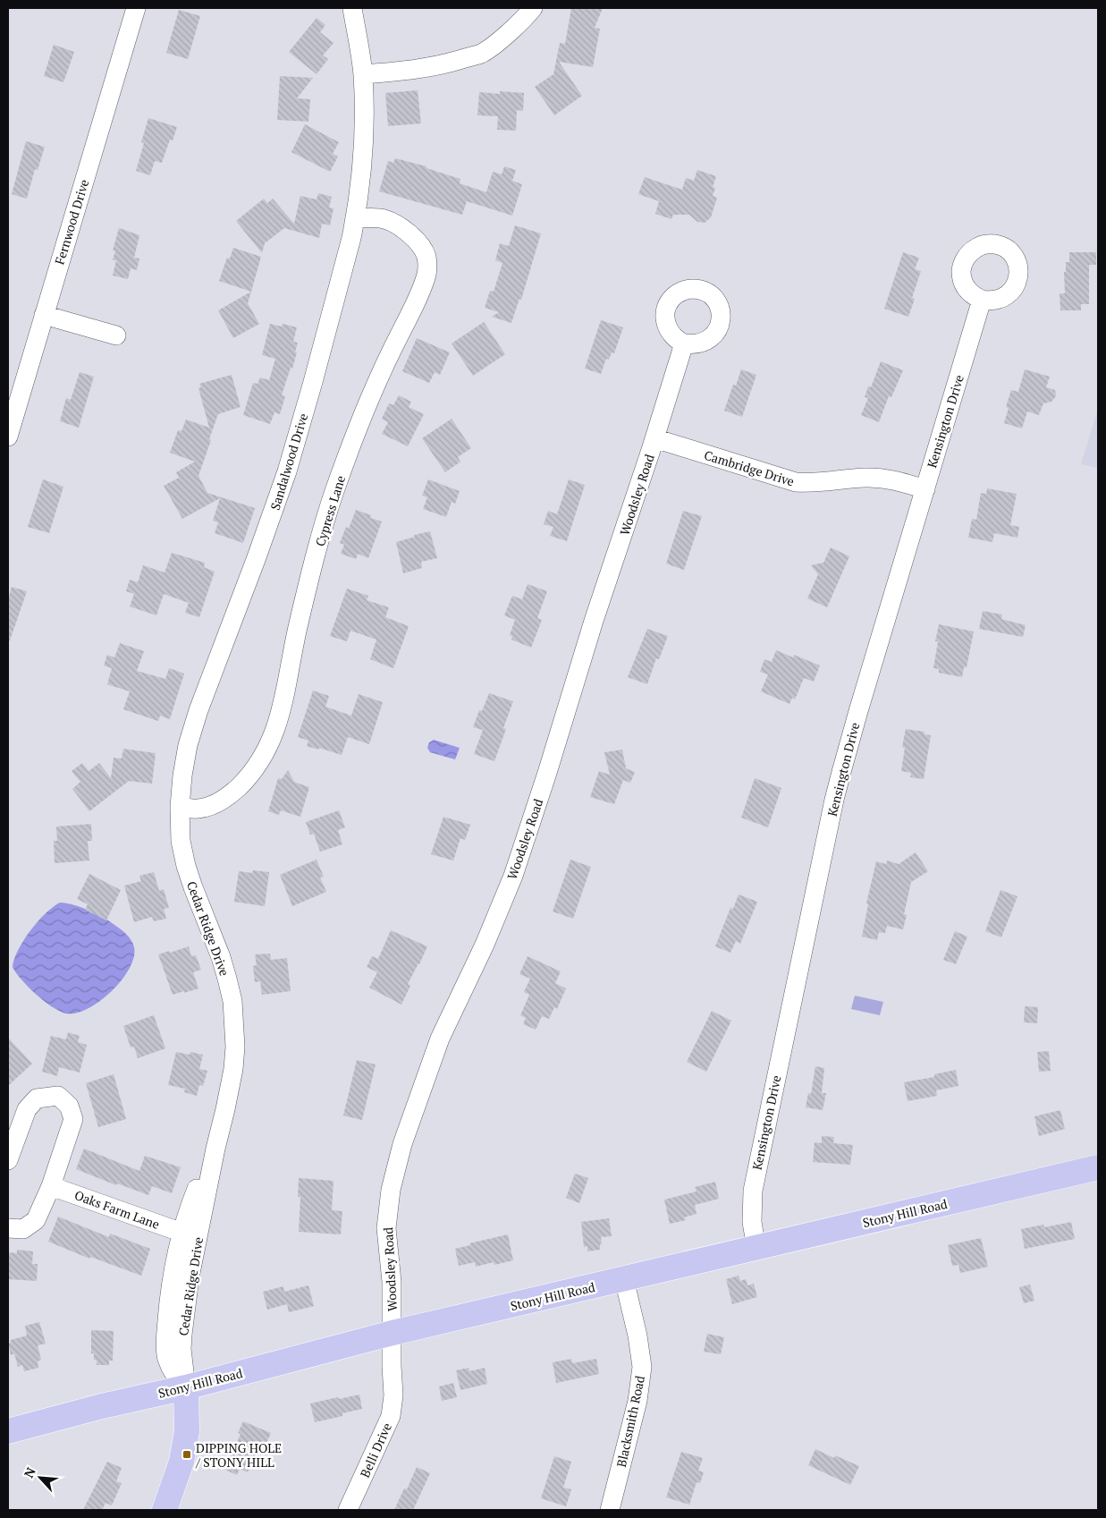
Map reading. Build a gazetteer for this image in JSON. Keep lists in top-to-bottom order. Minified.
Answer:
{"streets":{"main road":["Stony Hill Road"],"street":["Fernwood Drive","Kensington Drive","Sandalwood Drive","Cambridge Drive","Woodsley Road","Cypress Lane","Cedar Ridge Drive","Oaks Farm Lane","Blacksmith Road","Belli Drive"]},"crossings":[["Kensington Drive","Cambridge Drive"],["Kensington Drive","Stony Hill Road"],["Sandalwood Drive","Cypress Lane"],["Sandalwood Drive","Cedar Ridge Drive"],["Cambridge Drive","Woodsley Road"],["Woodsley Road","Stony Hill Road"],["Woodsley Road","Belli Drive"],["Cedar Ridge Drive","Oaks Farm Lane"],["Cedar Ridge Drive","Stony Hill Road"],["Stony Hill Road","Blacksmith Road"],["Stony Hill Road","Belli Drive"]],"places":{"transit":["DIPPING HOLE / STONY HILL"]},"north":"top left"}
